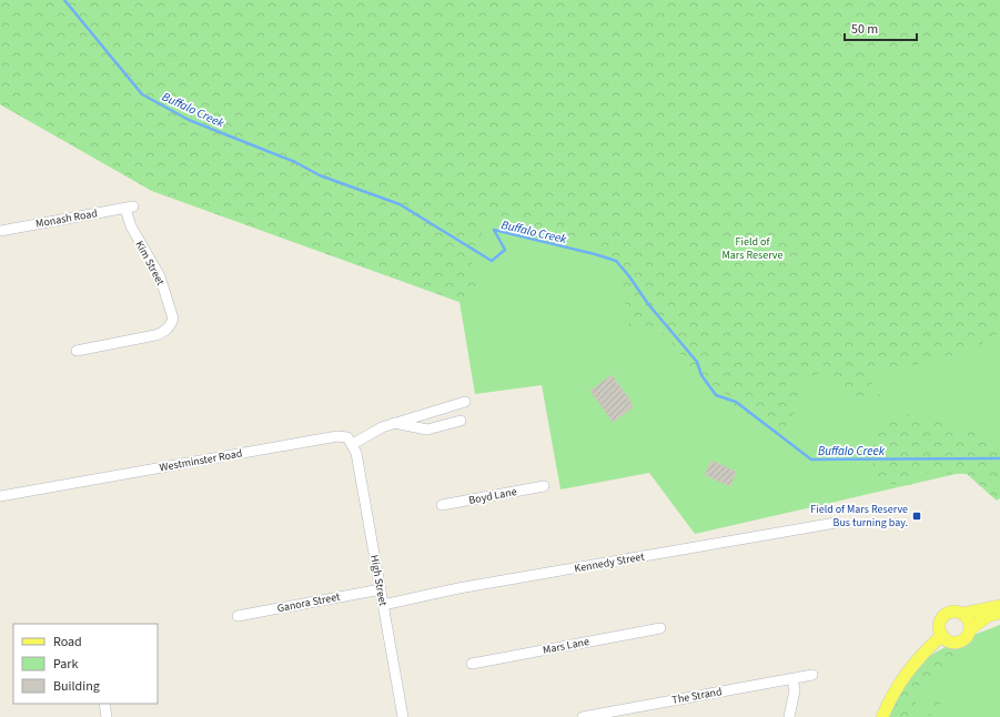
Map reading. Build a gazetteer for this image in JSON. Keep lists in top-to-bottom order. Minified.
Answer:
{"streets":{"street":["Monash Road","Kim Street","Westminster Road","Boyd Lane","Kennedy Street","High Street","Ganora Street","Mars Lane","The Strand"]},"crossings":[["Monash Road","Kim Street"],["Westminster Road","High Street"],["Kennedy Street","High Street"],["High Street","Ganora Street"]],"water":["Buffalo Creek"],"parks":["Field of Mars Reserve"],"places":{"transit":["Field of Mars Reserve Bus turning bay."]},"legend":["Road","Park","Building"],"scale_bar":"50 m"}
